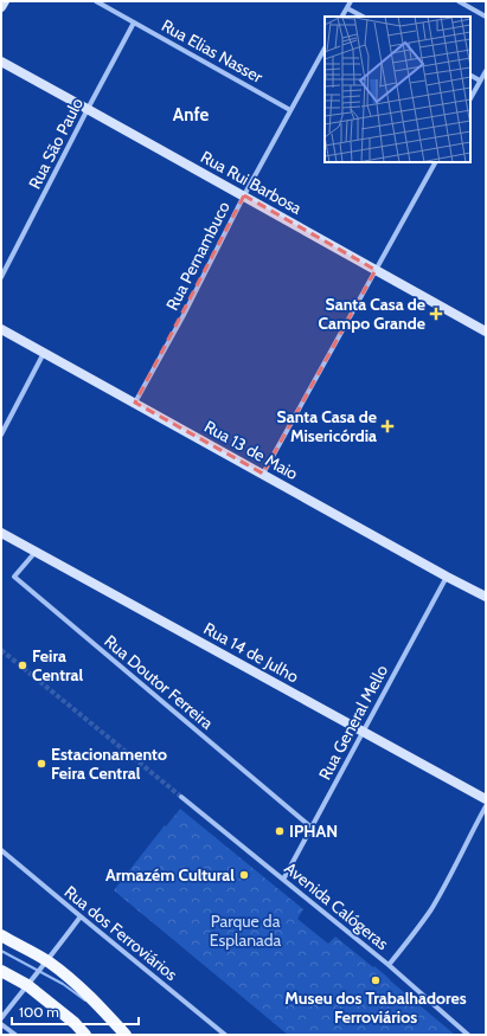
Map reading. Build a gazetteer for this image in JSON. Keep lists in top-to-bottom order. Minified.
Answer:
{"streets":{"street":["Rua Elias Nasser","Rua São Paulo","Rua Rui Barbosa","Rua Pernambuco","Rua 13 de Maio","Rua 14 de Julho","Rua Doutor Ferreira","Rua General Mello","Avenida Calógeras","Rua dos Ferroviários"]},"crossings":[["Rua Elias Nasser","Rua São Paulo"],["Rua Elias Nasser","Rua Pernambuco"],["Rua São Paulo","Rua Rui Barbosa"],["Rua Rui Barbosa","Rua Pernambuco"],["Rua Pernambuco","Rua 13 de Maio"],["Rua 13 de Maio","Rua General Mello"],["Rua 14 de Julho","Rua Doutor Ferreira"],["Rua 14 de Julho","Rua General Mello"],["Rua Doutor Ferreira","Rua General Mello"],["Rua General Mello","Avenida Calógeras"]],"districts":["Anfe"],"parks":["Parque da Esplanada"],"places":{"health":["Santa Casa de Campo Grande","Santa Casa de Misericórdia"],"other":["Feira Central","Estacionamento Feira Central","IPHAN","Armazém Cultural","Museu dos Trabalhadores Ferroviários"]},"scale_bar":"100 m"}
